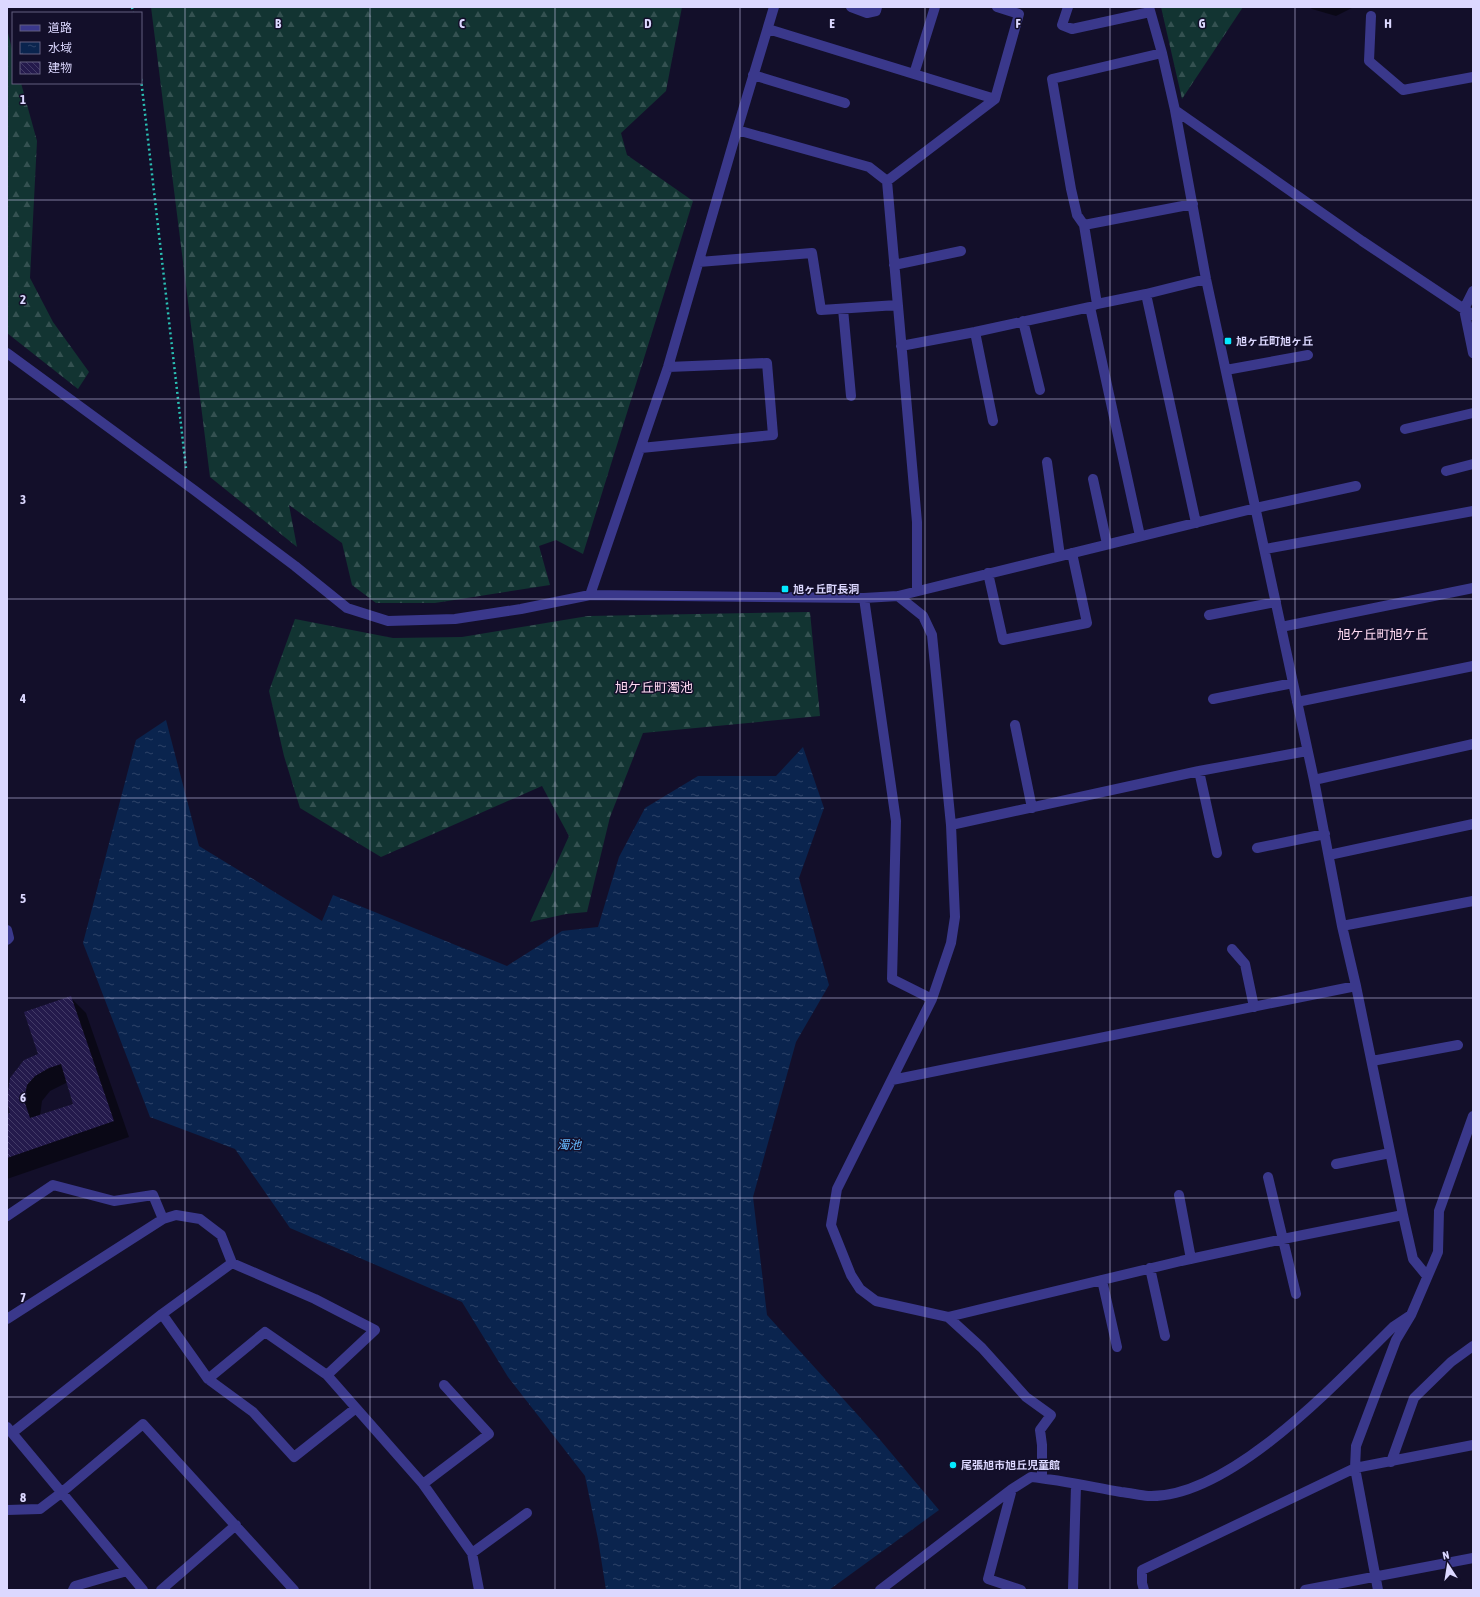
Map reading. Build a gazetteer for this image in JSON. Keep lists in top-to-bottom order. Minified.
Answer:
{"districts":["旭ケ丘町旭ケ丘","旭ケ丘町濁池"],"water":["濁池"],"places":{"transit":["旭ヶ丘町旭ヶ丘","旭ヶ丘町長洞"],"other":["尾張旭市旭丘児童館"]},"legend":["道路","水域","建物"],"north":"top","grid":{"columns":["B","C","D","E","F","G","H"],"rows":["1","2","3","4","5","6","7","8"]}}
